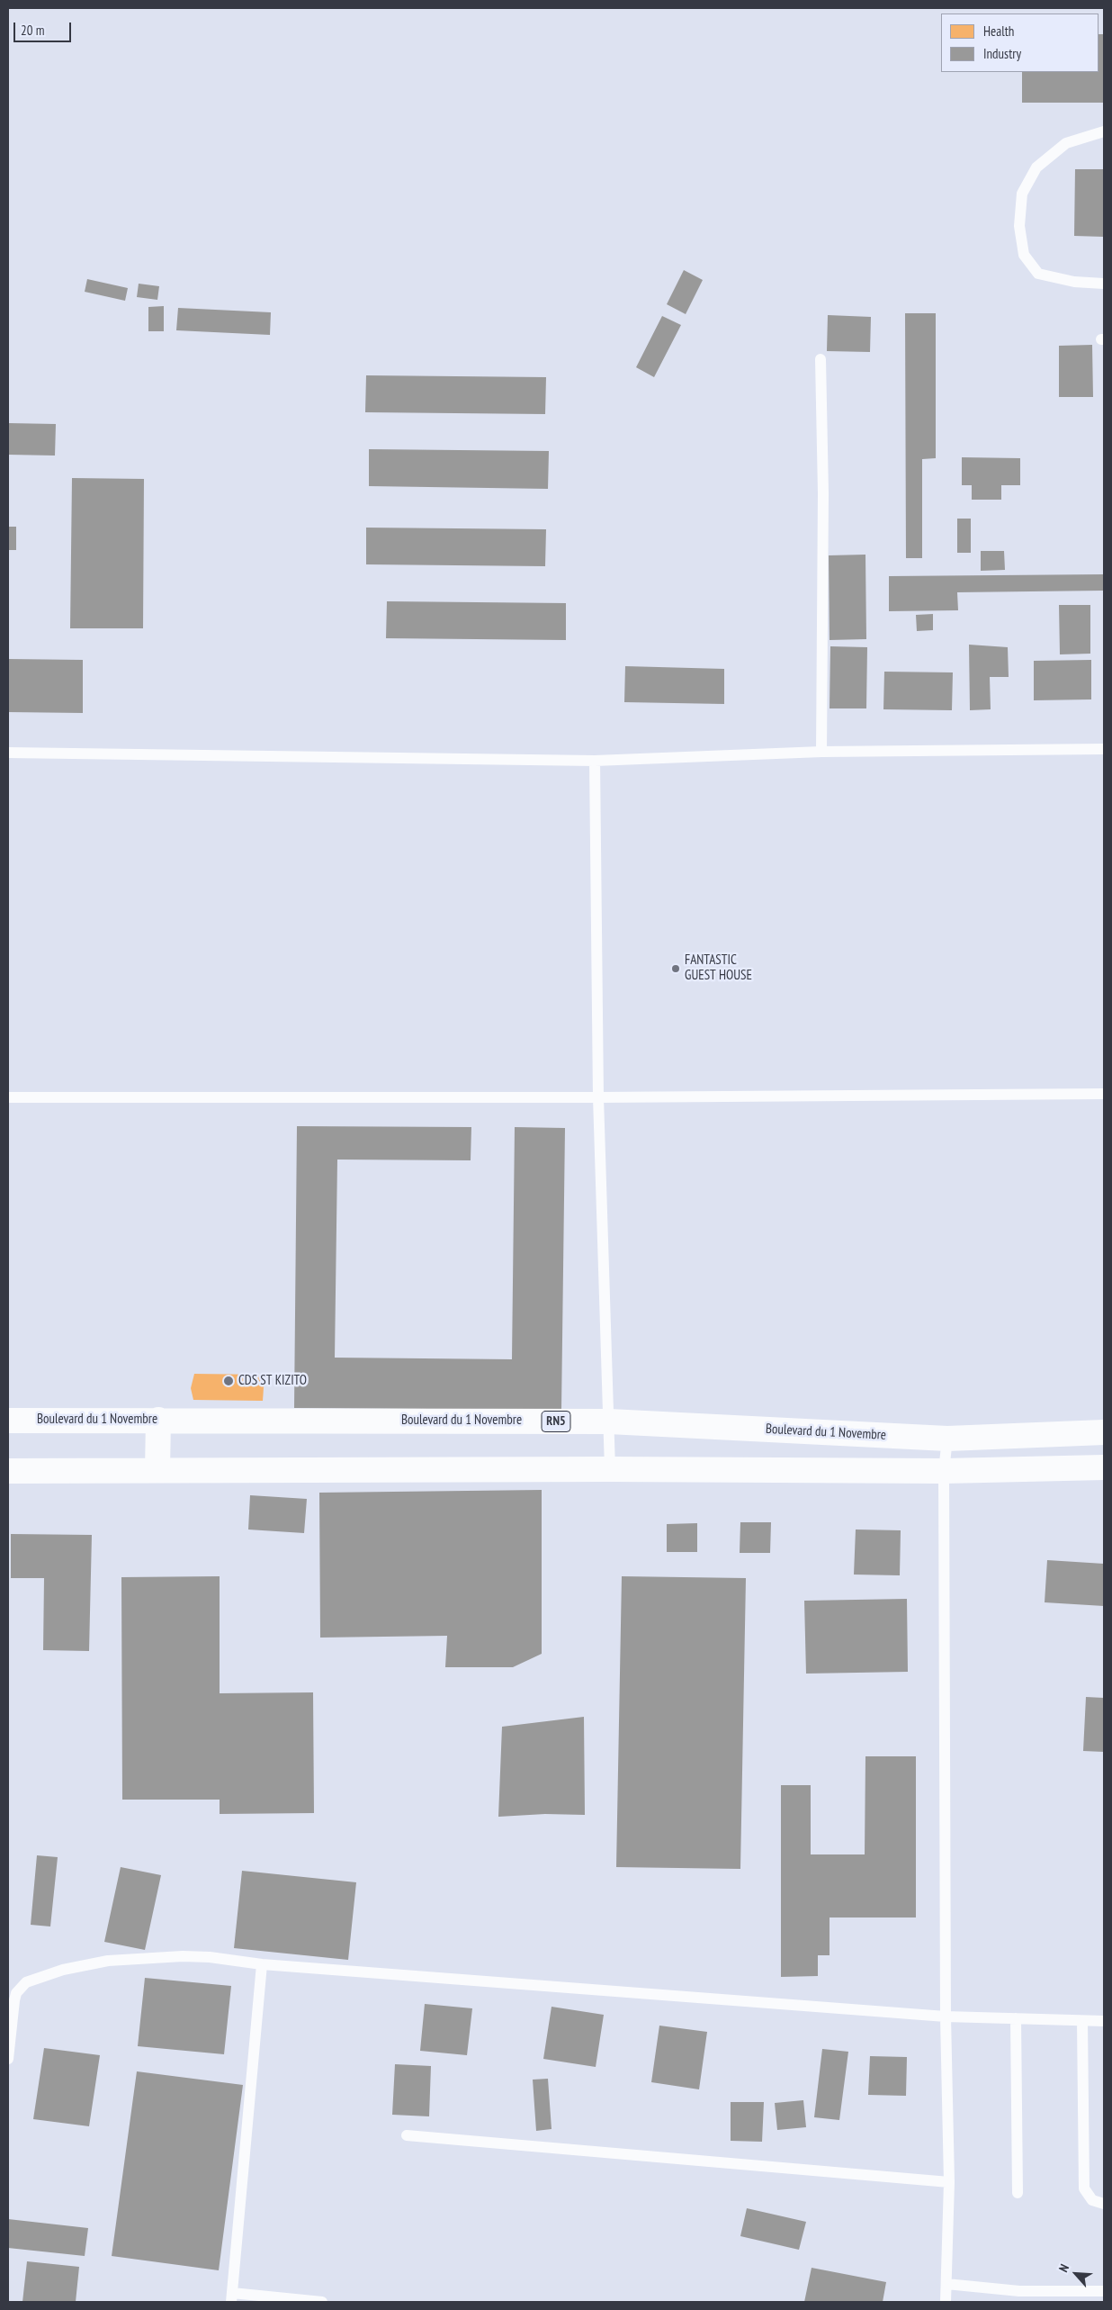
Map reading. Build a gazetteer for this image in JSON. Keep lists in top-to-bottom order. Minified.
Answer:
{"streets":{"main road":["Boulevard du 1 Novembre","RN5"]},"places":["FANTASTIC GUEST HOUSE","CDS ST KIZITO"],"legend":["Health","Industry"],"scale_bar":"20 m","north":"top left"}
